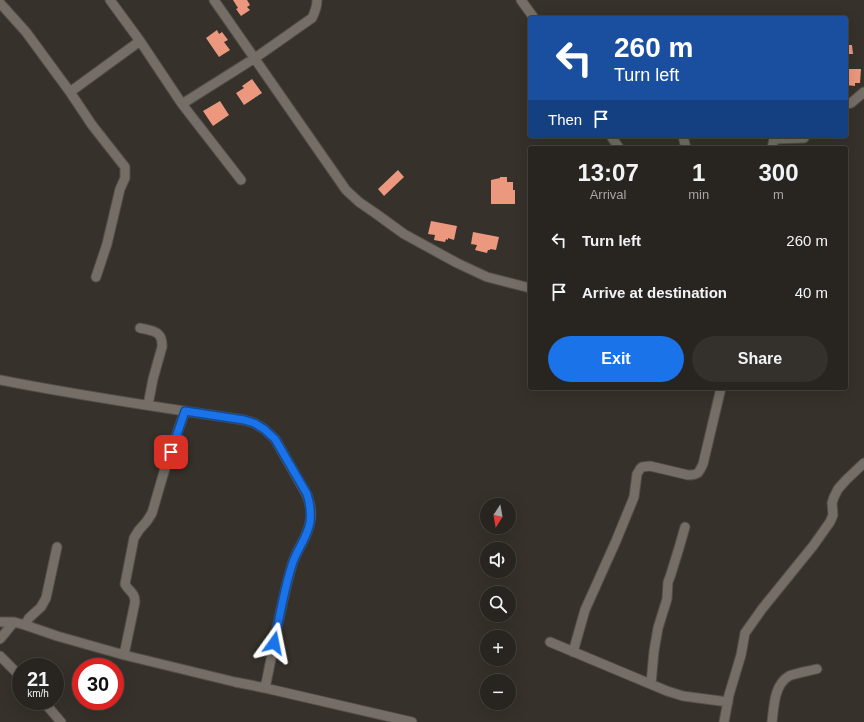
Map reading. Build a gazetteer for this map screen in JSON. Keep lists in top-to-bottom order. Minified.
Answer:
{"north":"bottom","page":{"turn":["260 m","Turn left"],"then":"Then","eta":["13:07","Arrival","1","min","300","m"],"list":[{"name":"Turn left","value":"260 m"},{"name":"Arrive at destination","value":"40 m"}],"buttons":["Exit","Share"],"map_buttons":["+","−"],"speed":"21 km/h","limit":"30"}}
